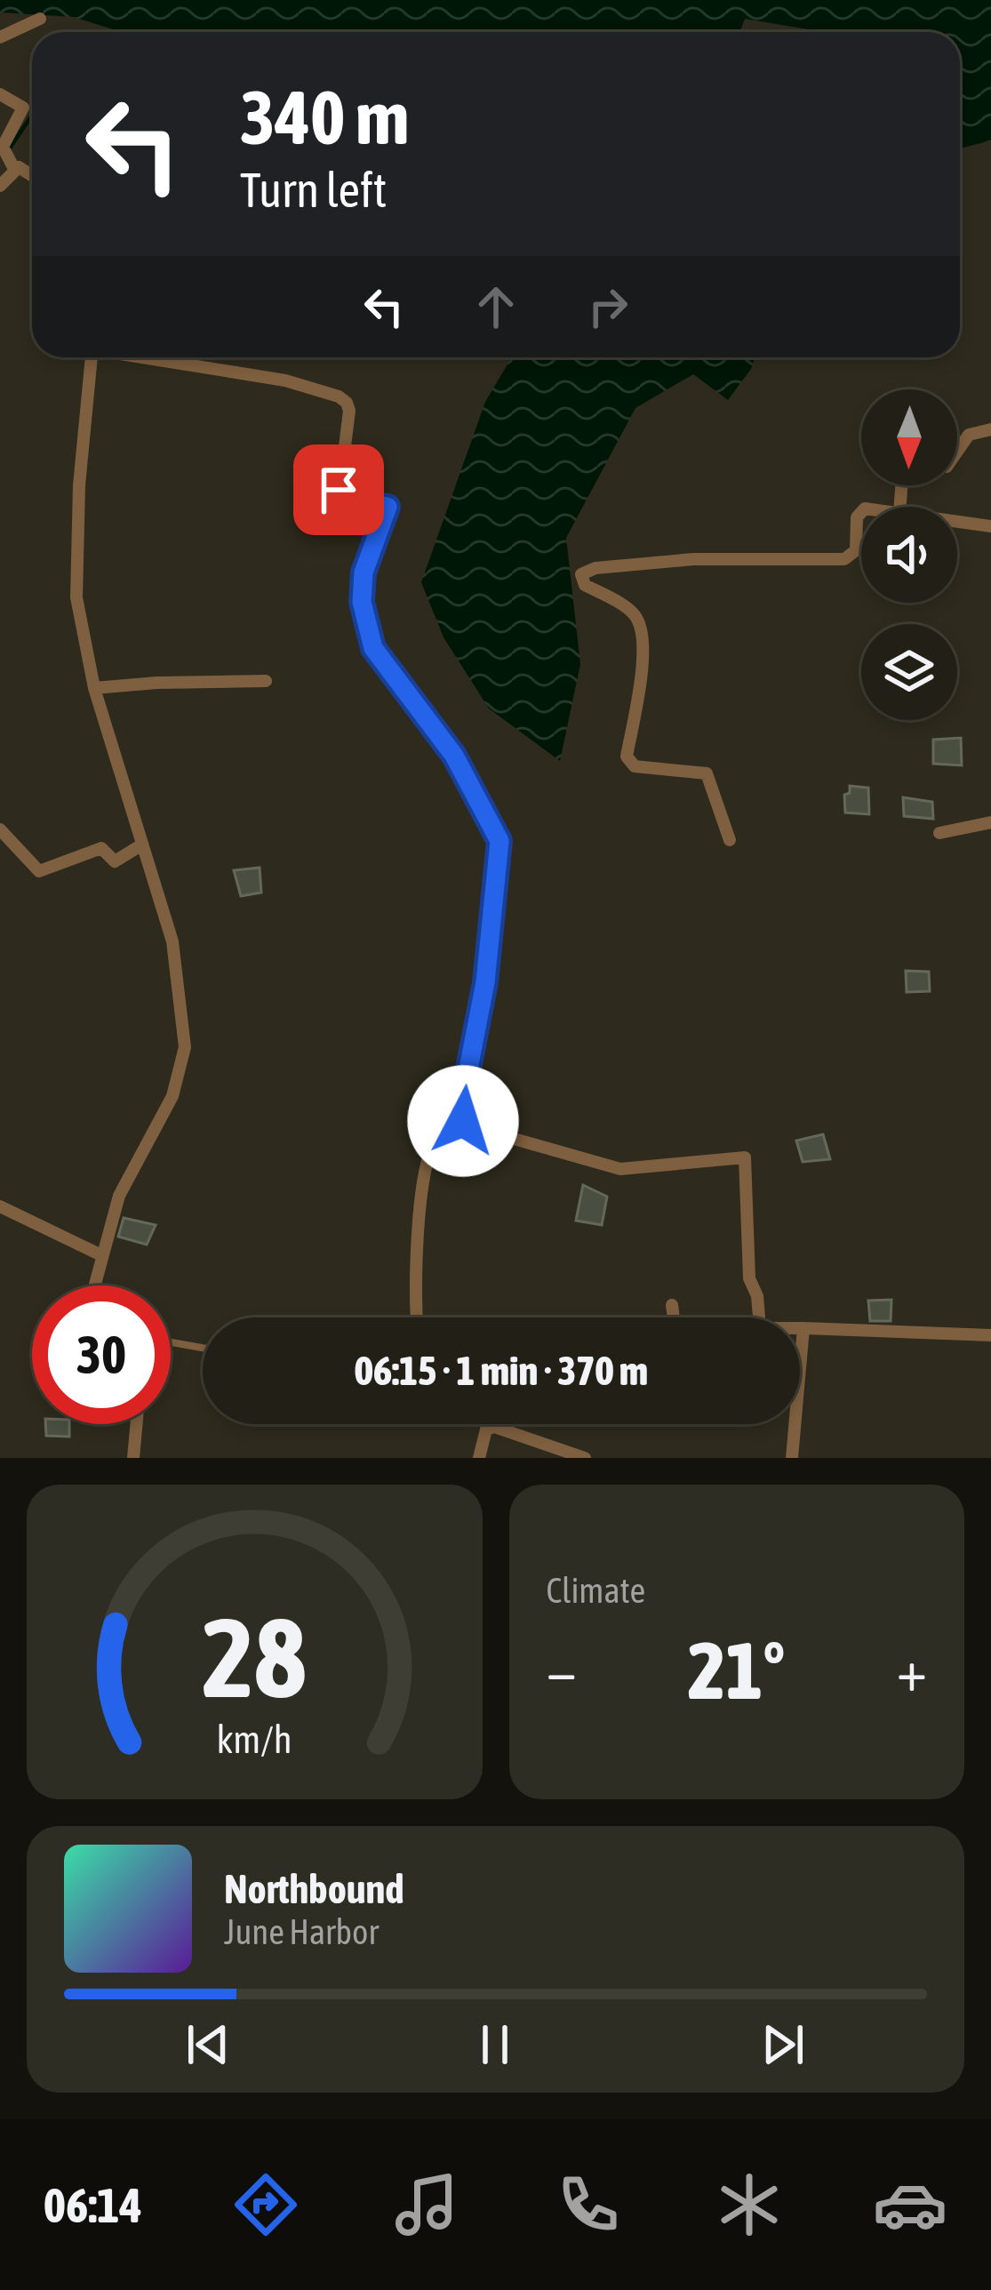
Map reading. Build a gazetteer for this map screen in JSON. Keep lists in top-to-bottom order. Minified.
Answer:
{"north":"bottom","page":{"turn":["340 m","Turn left"],"limit":"30","trip":"06:15 · 1 min · 370 m","tile":"Climate","heat":["−","21°","+"],"song":["Northbound","June Harbor"],"tabs":"06:14","gauge":["28","km/h"]}}
